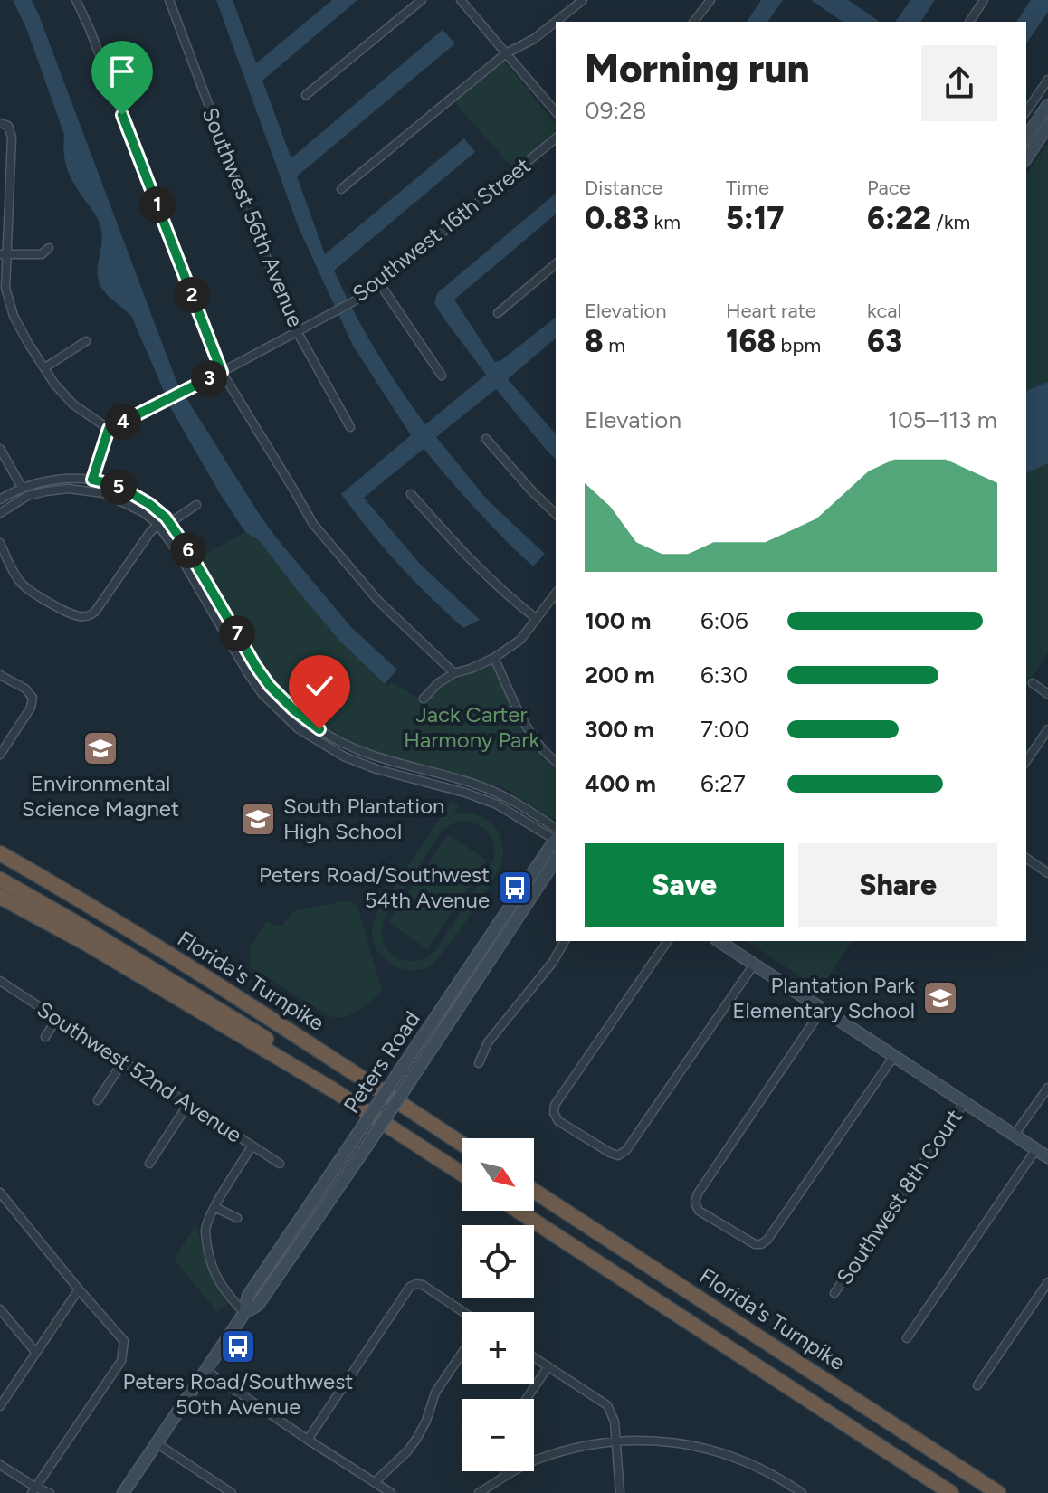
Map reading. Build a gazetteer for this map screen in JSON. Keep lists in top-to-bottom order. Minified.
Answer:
{"streets":{"highway":["Florida's Turnpike"],"main road":["Peters Road"],"street":["Southwest 56th Avenue","Southwest 16th Street","Southwest 52nd Avenue","Southwest 8th Court"]},"crossings":[["Southwest 56th Avenue","Southwest 16th Street"]],"parks":["Jack Carter Harmony Park"],"places":{"school or university":["Environmental Science Magnet","South Plantation High School","Plantation Park Elementary School"],"bus stop":["Peters Road/Southwest 54th Avenue","Peters Road/Southwest 50th Avenue"]},"north":"bottom right","page":{"heading":["Morning run","09:28"],"stats":[["Distance","0.83 km"],["Time","5:17"],["Pace","6:22 /km"],["Elevation","8 m"],["Heart rate","168 bpm"],["kcal","63"]],"pins":["1","2","3","4","5","6","7"],"chart":["Elevation","105–113 m"],"list":[{"name":"100 m","note":"6:06"},{"name":"200 m","note":"6:30"},{"name":"300 m","note":"7:00"},{"name":"400 m","note":"6:27"}],"buttons":["Save","Share"],"map_buttons":["+","−"]}}
